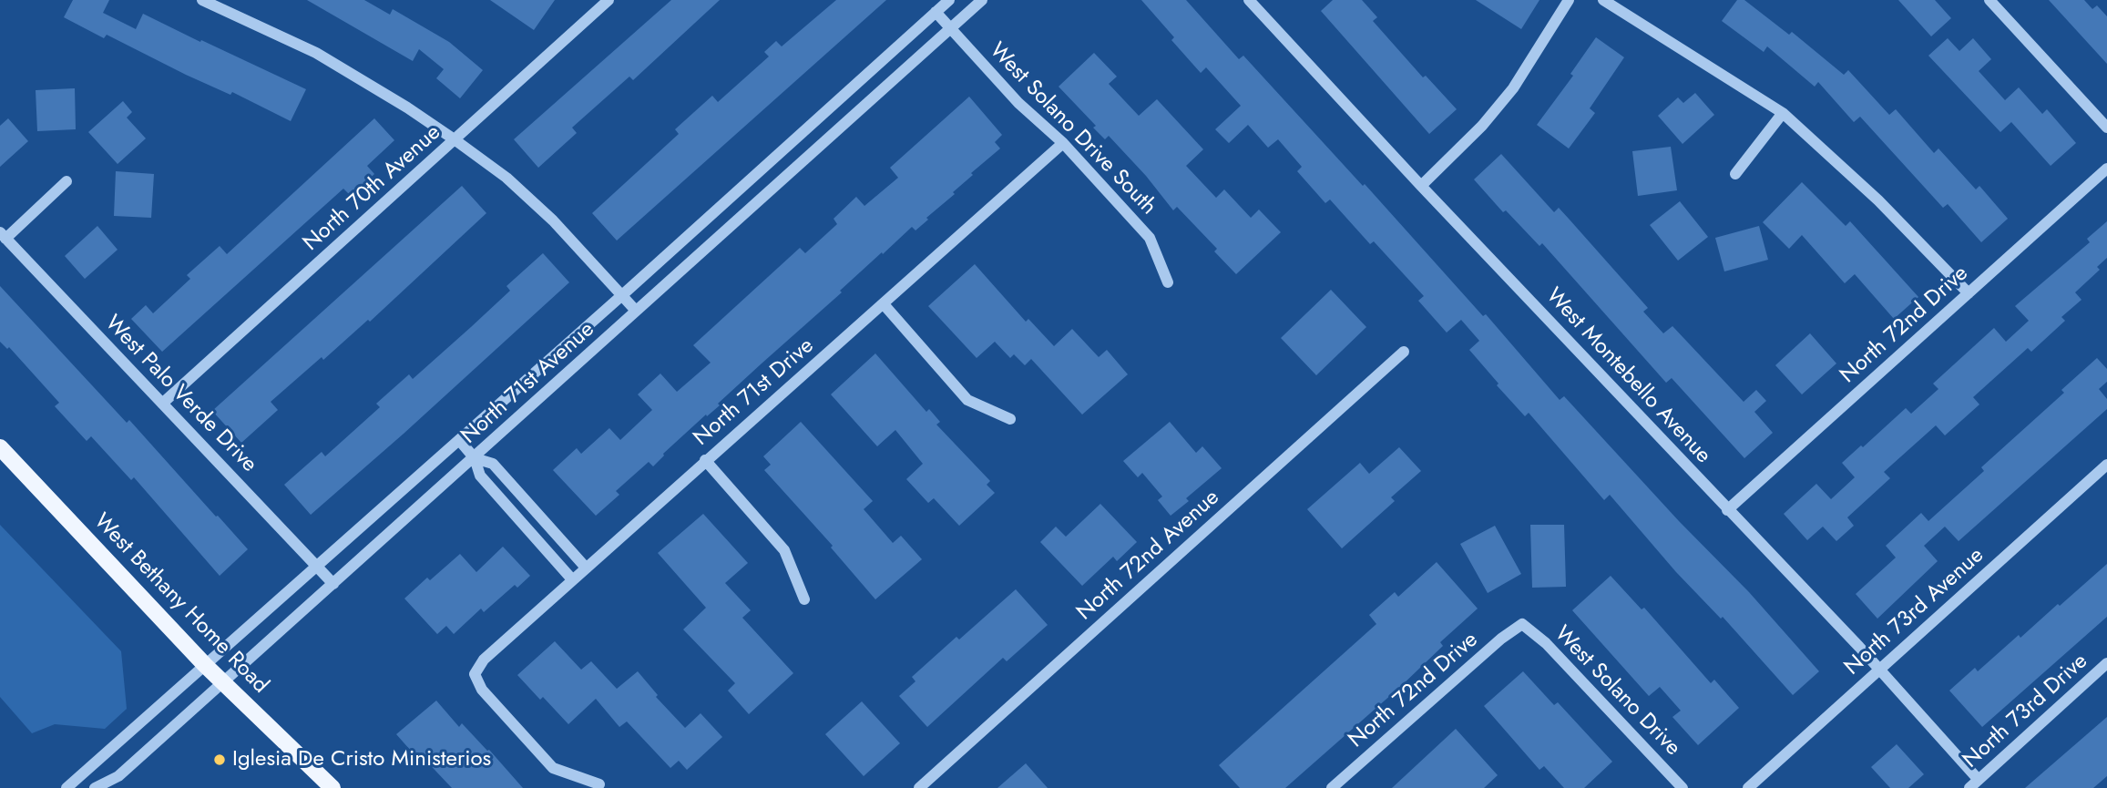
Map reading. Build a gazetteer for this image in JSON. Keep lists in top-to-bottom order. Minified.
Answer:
{"streets":{"main road":["West Bethany Home Road"],"street":["West Solano Drive South","North 70th Avenue","North 72nd Drive","West Montebello Avenue","North 71st Avenue","North 71st Drive","West Palo Verde Drive","North 72nd Avenue","North 73rd Avenue","West Solano Drive","North 73rd Drive"]},"crossings":[["West Solano Drive South","North 71st Avenue"],["West Solano Drive South","North 71st Drive"],["North 70th Avenue","West Palo Verde Drive"],["North 72nd Drive","West Montebello Avenue"],["North 72nd Drive","West Solano Drive"],["West Montebello Avenue","North 73rd Avenue"],["West Montebello Avenue","North 73rd Drive"],["North 71st Avenue","West Palo Verde Drive"],["North 71st Avenue","West Bethany Home Road"]],"places":["Iglesia De Cristo Ministerios"]}
